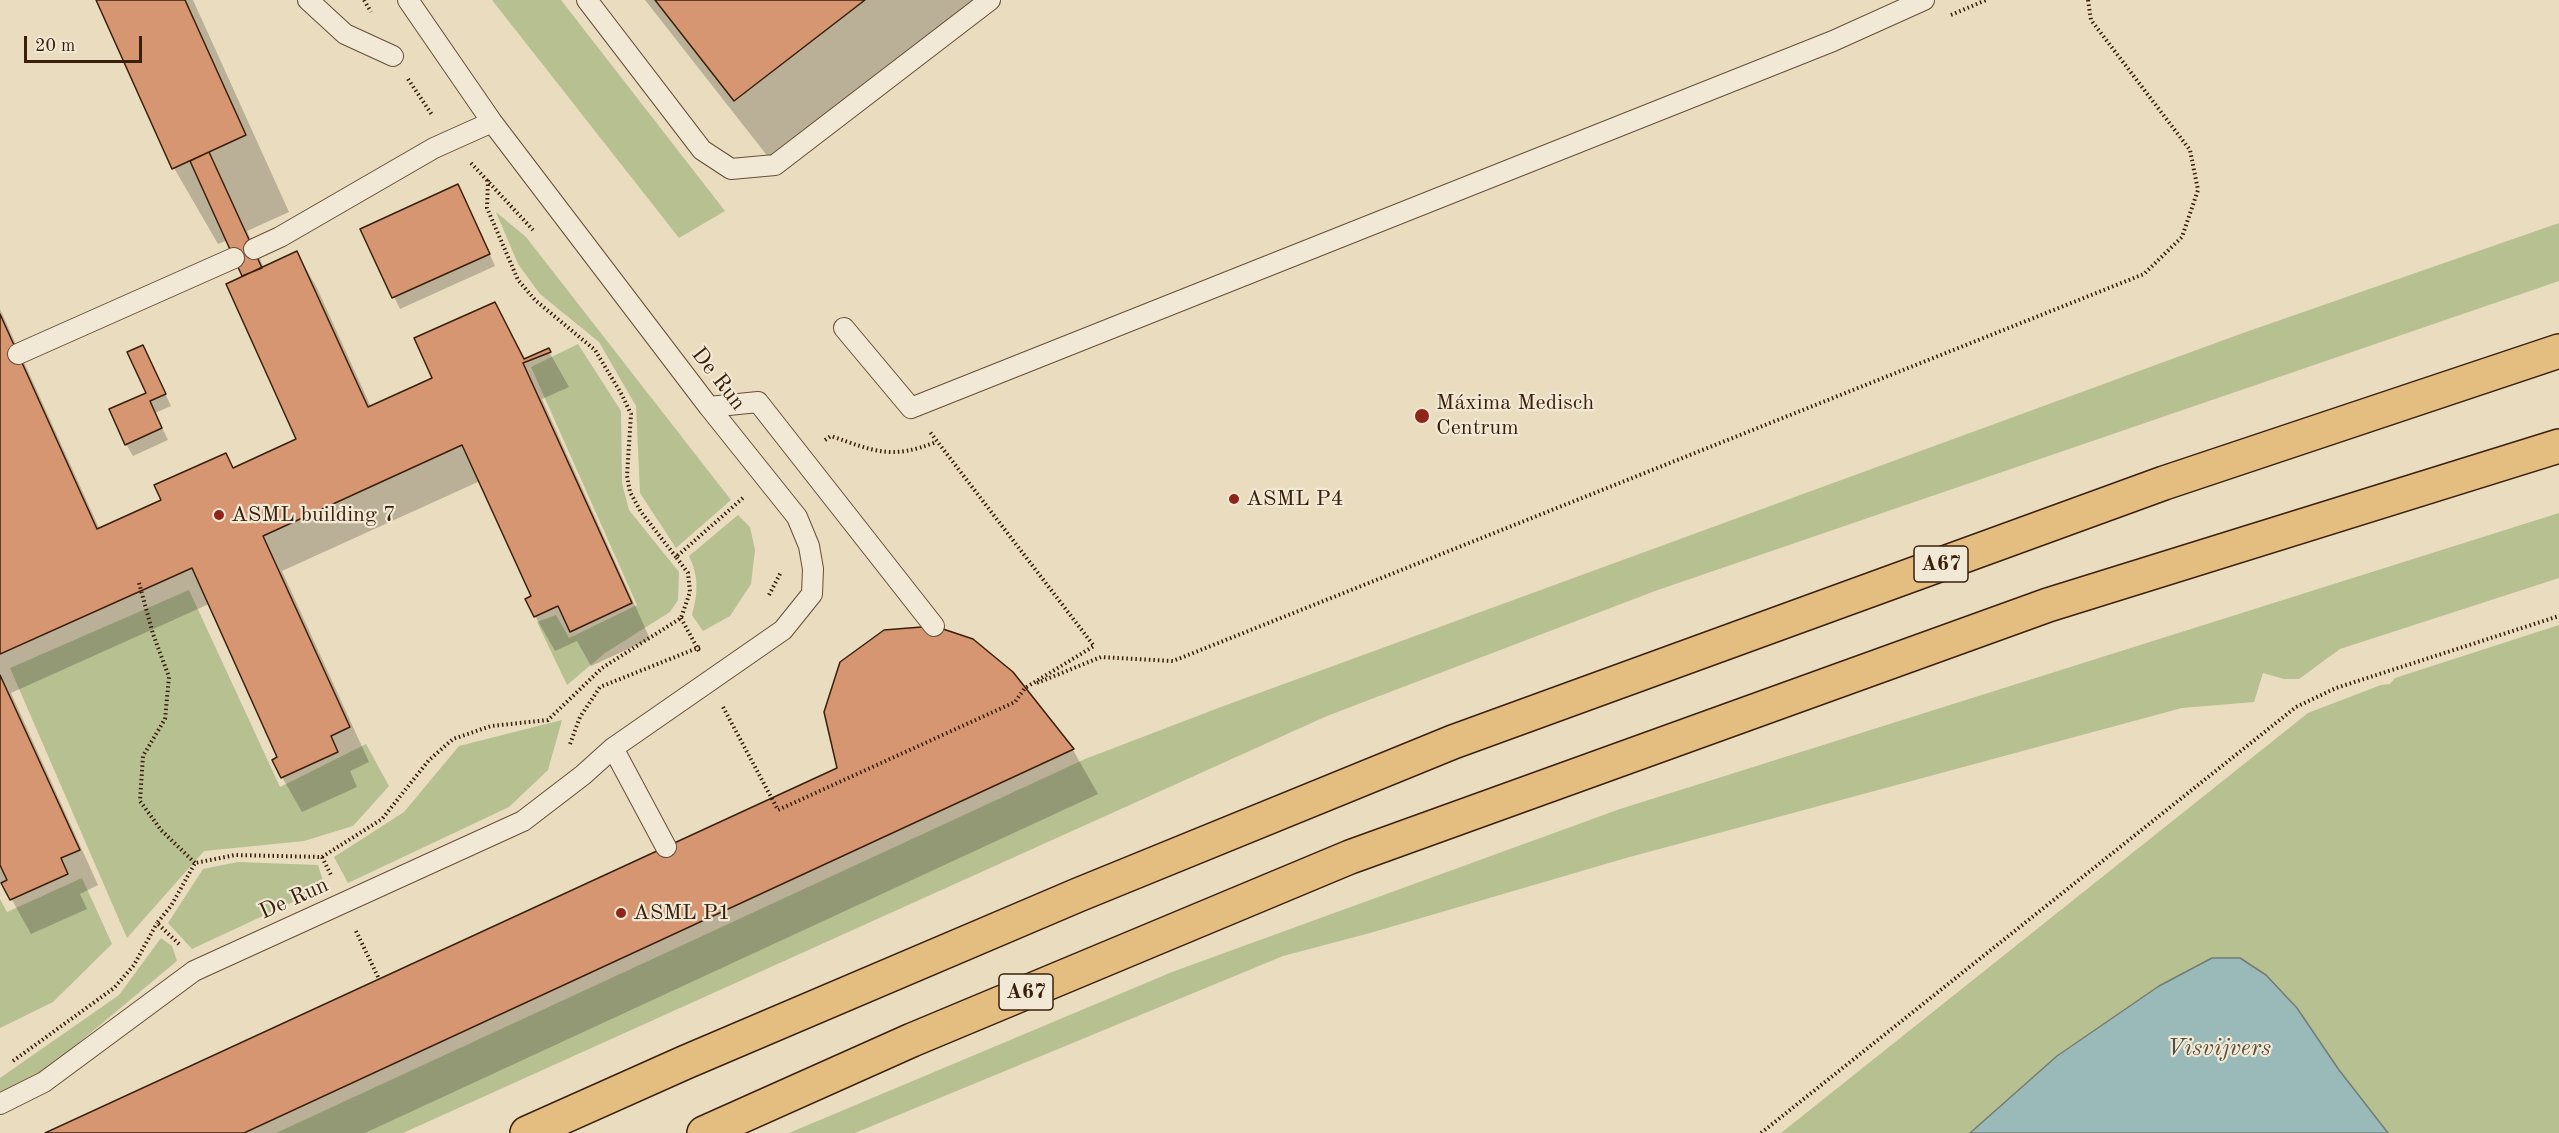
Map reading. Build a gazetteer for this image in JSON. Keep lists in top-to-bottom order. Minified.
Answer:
{"streets":{"highway":["A67"],"lane":["De Run"]},"water":["Visvijvers"],"places":["Máxima Medisch Centrum","ASML P4","ASML building 7","ASML P1"],"scale_bar":"20 m"}
